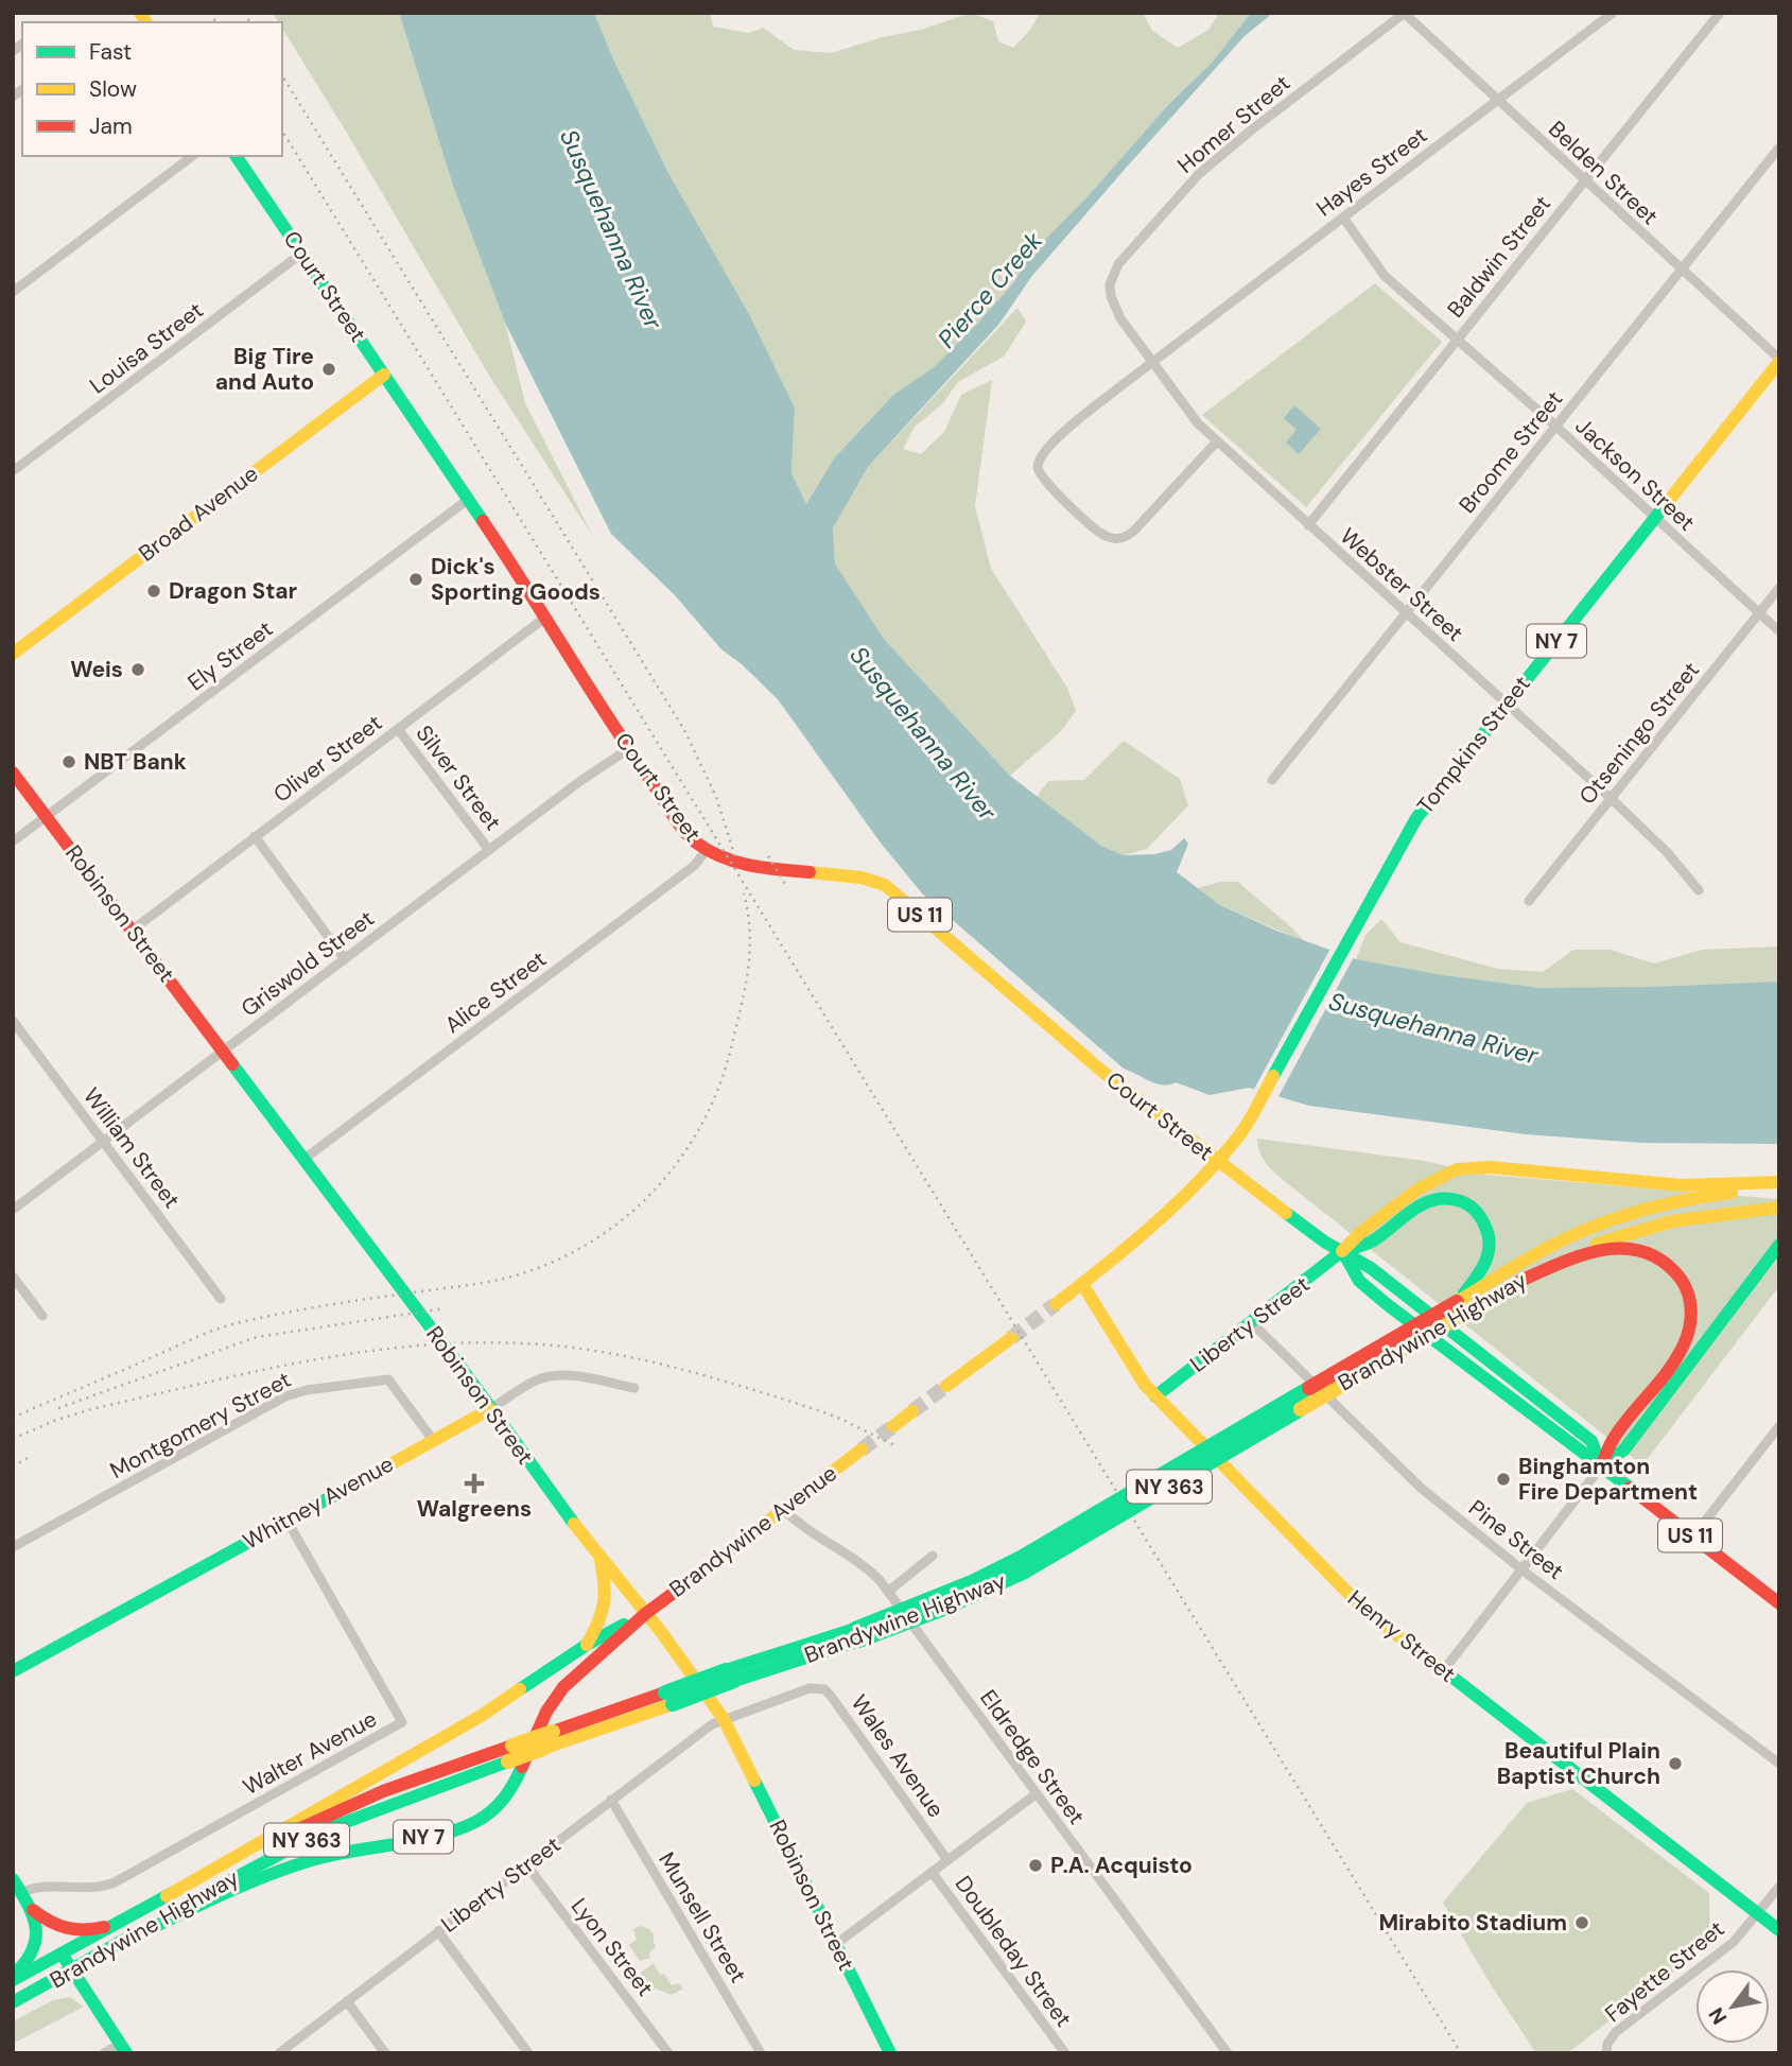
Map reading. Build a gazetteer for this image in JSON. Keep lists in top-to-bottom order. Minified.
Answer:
{"streets":{"main road":["Court Street","Broad Avenue","NY 7","Tompkins Street","Robinson Street","US 11","Liberty Street","Brandywine Highway","NY 363","Whitney Avenue","Brandywine Avenue","Henry Street"],"street":["Homer Street","Hayes Street","Belden Street","Baldwin Street","Louisa Street","Broome Street","Jackson Street","Webster Street","Ely Street","Otseningo Street","Oliver Street","Silver Street","Griswold Street","Alice Street","William Street","Montgomery Street","Pine Street","Walter Avenue","Wales Avenue","Eldredge Street","Munsell Street","Lyon Street","Doubleday Street","Fayette Street"]},"crossings":[["Homer Street","Belden Street"],["Homer Street","Webster Street"],["Hayes Street","Belden Street"],["Hayes Street","Jackson Street"],["Hayes Street","Webster Street"],["Belden Street","Baldwin Street"],["Belden Street","Broome Street"],["Belden Street","Tompkins Street"],["Baldwin Street","Jackson Street"],["Baldwin Street","Webster Street"],["Court Street","Louisa Street"],["Court Street","Broad Avenue"],["Court Street","NY 7"],["Court Street","Ely Street"],["Court Street","Tompkins Street"],["Court Street","Oliver Street"],["Court Street","Griswold Street"],["Court Street","Alice Street"],["Court Street","Liberty Street"],["Broome Street","Jackson Street"],["Broome Street","Webster Street"],["Jackson Street","Otseningo Street"],["Jackson Street","Tompkins Street"],["Webster Street","Otseningo Street"],["Webster Street","Tompkins Street"],["NY 7","Tompkins Street"],["NY 7","Robinson Street"],["NY 7","Brandywine Highway"],["NY 7","Brandywine Avenue"],["NY 7","Henry Street"],["Ely Street","Robinson Street"],["Oliver Street","Silver Street"],["Oliver Street","Robinson Street"],["Silver Street","Griswold Street"],["Robinson Street","Griswold Street"],["Robinson Street","Alice Street"],["Robinson Street","Liberty Street"],["Robinson Street","Whitney Avenue"],["Robinson Street","Brandywine Avenue"],["Robinson Street","Wales Avenue"],["Griswold Street","William Street"],["Liberty Street","Pine Street"],["Liberty Street","Henry Street"],["Liberty Street","Wales Avenue"],["Liberty Street","Munsell Street"],["Liberty Street","Lyon Street"],["Montgomery Street","Whitney Avenue"],["Whitney Avenue","Walter Avenue"],["Brandywine Avenue","Eldredge Street"],["Henry Street","Fayette Street"]],"water":["Susquehanna River","Pierce Creek"],"places":{"other":["Big Tire and Auto","Dick's Sporting Goods","Dragon Star","Weis","NBT Bank","Binghamton Fire Department","Beautiful Plain Baptist Church","P.A. Acquisto","Mirabito Stadium"],"health":["Walgreens"]},"legend":["Fast","Slow","Jam"],"north":"bottom left"}
